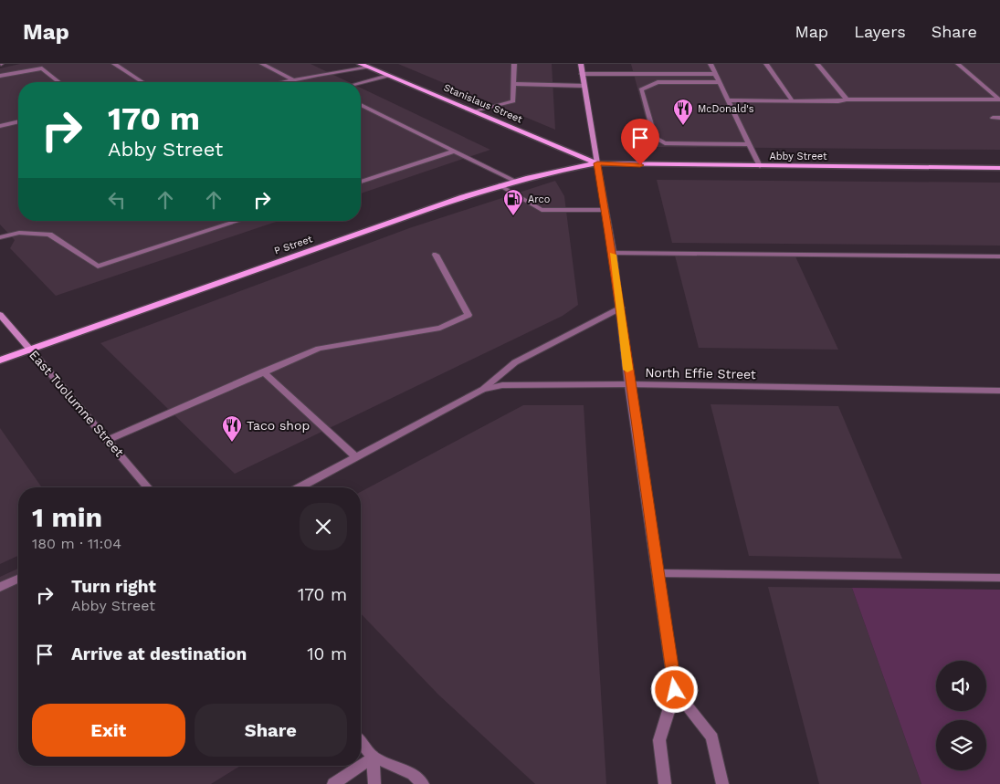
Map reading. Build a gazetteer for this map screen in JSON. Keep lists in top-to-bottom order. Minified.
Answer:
{"streets":{"main road":["Stanislaus Street","Abby Street","P Street","East Tuolumne Street"],"street":["North Effie Street"]},"crossings":[["Stanislaus Street","Abby Street"],["Stanislaus Street","P Street"],["Abby Street","P Street"],["P Street","East Tuolumne Street"]],"places":{"restaurant":["McDonald's","Taco shop"],"fuel station":["Arco"]},"page":{"header":"Map","nav":["Map","Layers","Share"],"turn":["170 m","Abby Street"],"heading":["1 min","180 m · 11:04"],"list":[{"name":"Turn right","note":"Abby Street","value":"170 m"},{"name":"Arrive at destination","value":"10 m"}],"buttons":["Exit","Share"]}}
